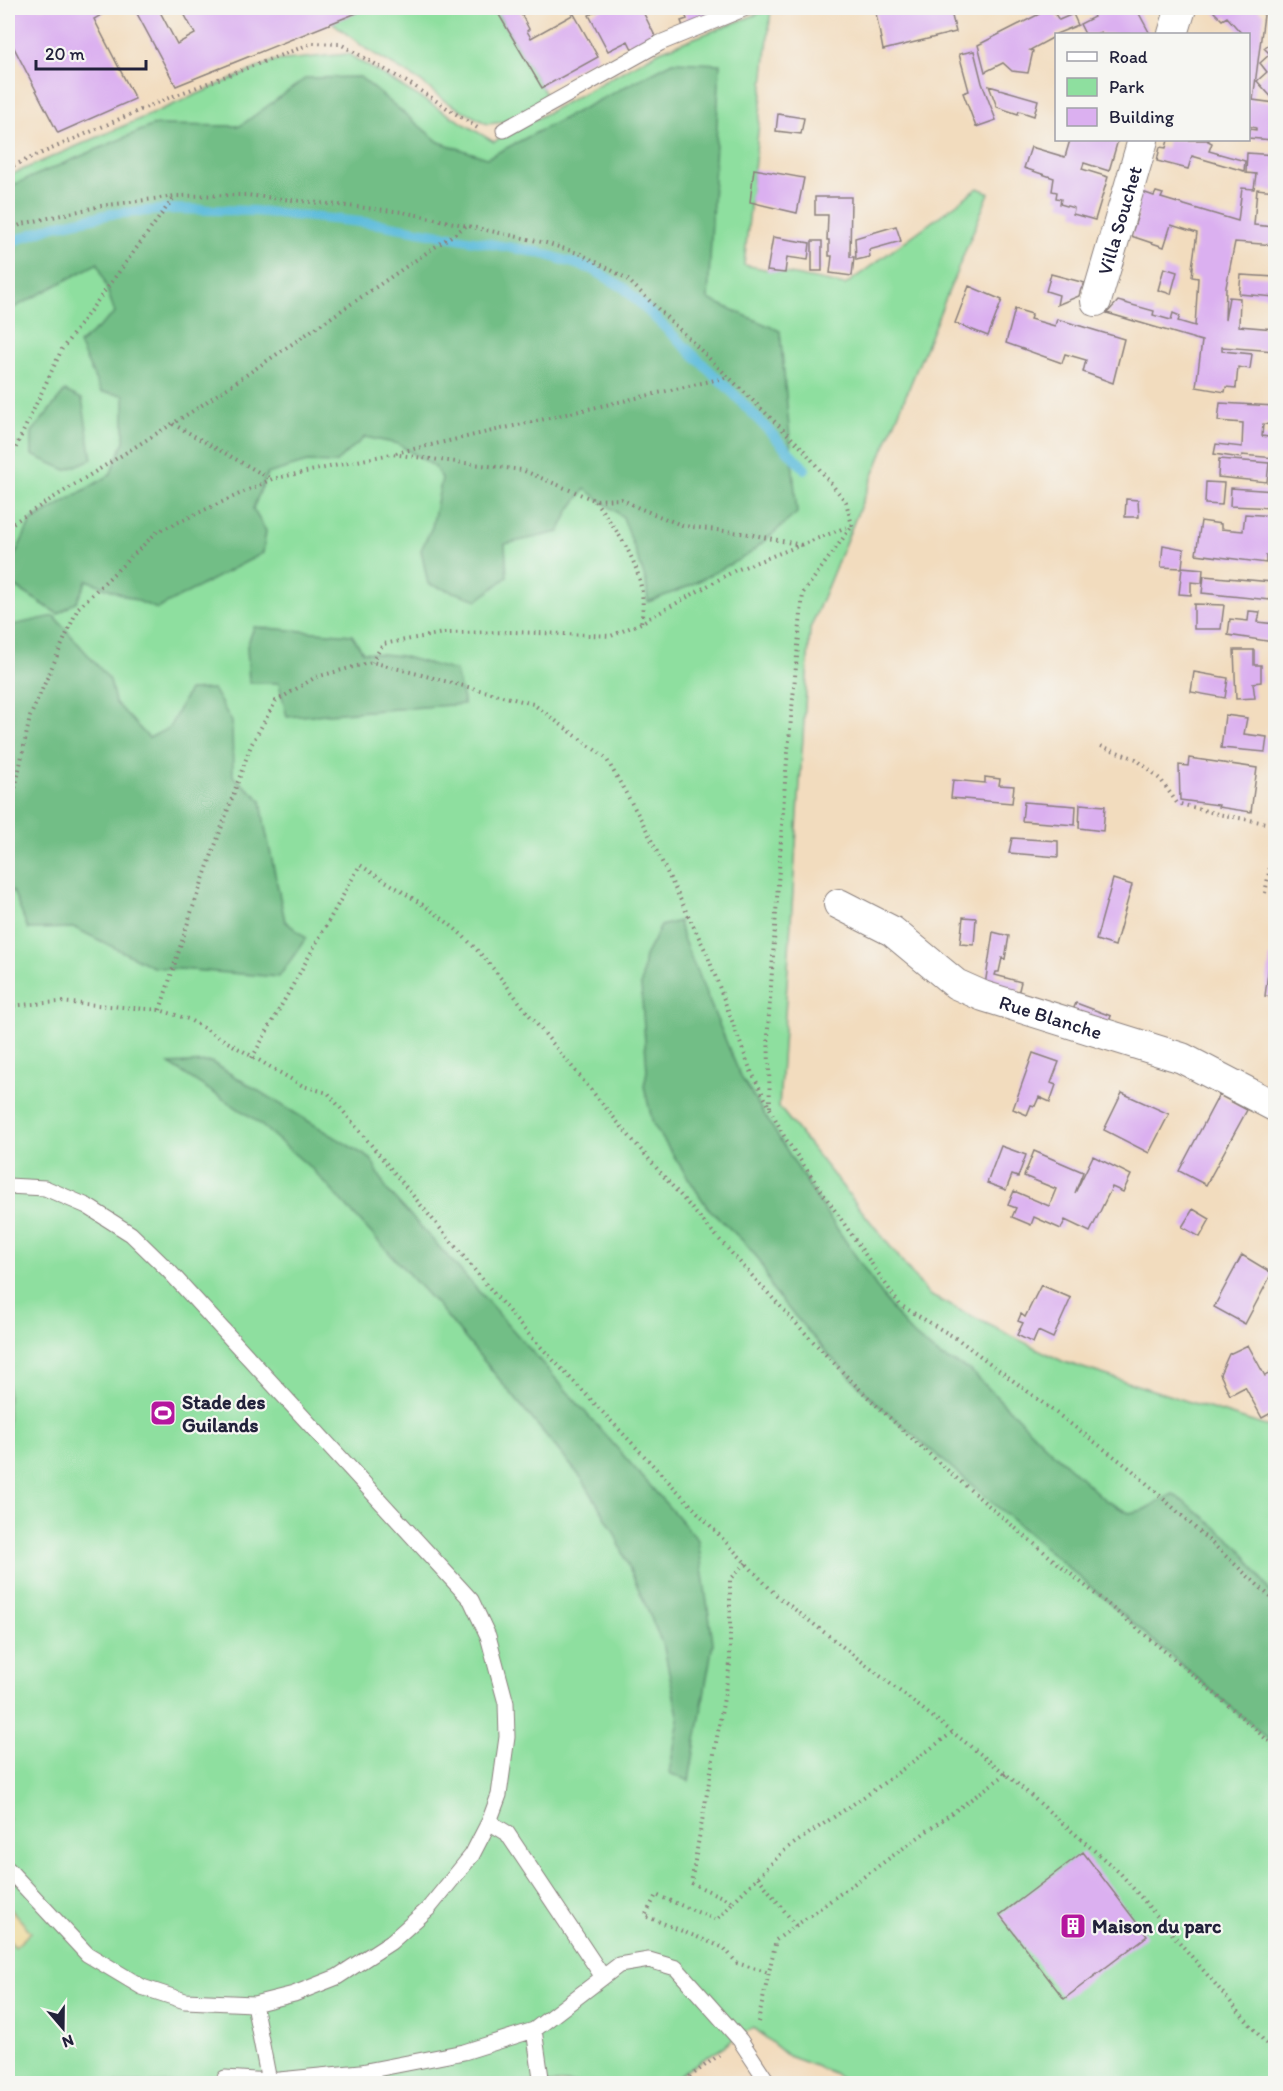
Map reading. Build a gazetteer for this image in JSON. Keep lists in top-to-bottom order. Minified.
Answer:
{"streets":{"street":["Villa Souchet","Rue Blanche"]},"places":{"sports":["Stade des Guilands"],"building":["Maison du parc"]},"legend":["Road","Park","Building"],"scale_bar":"20 m","north":"bottom"}
